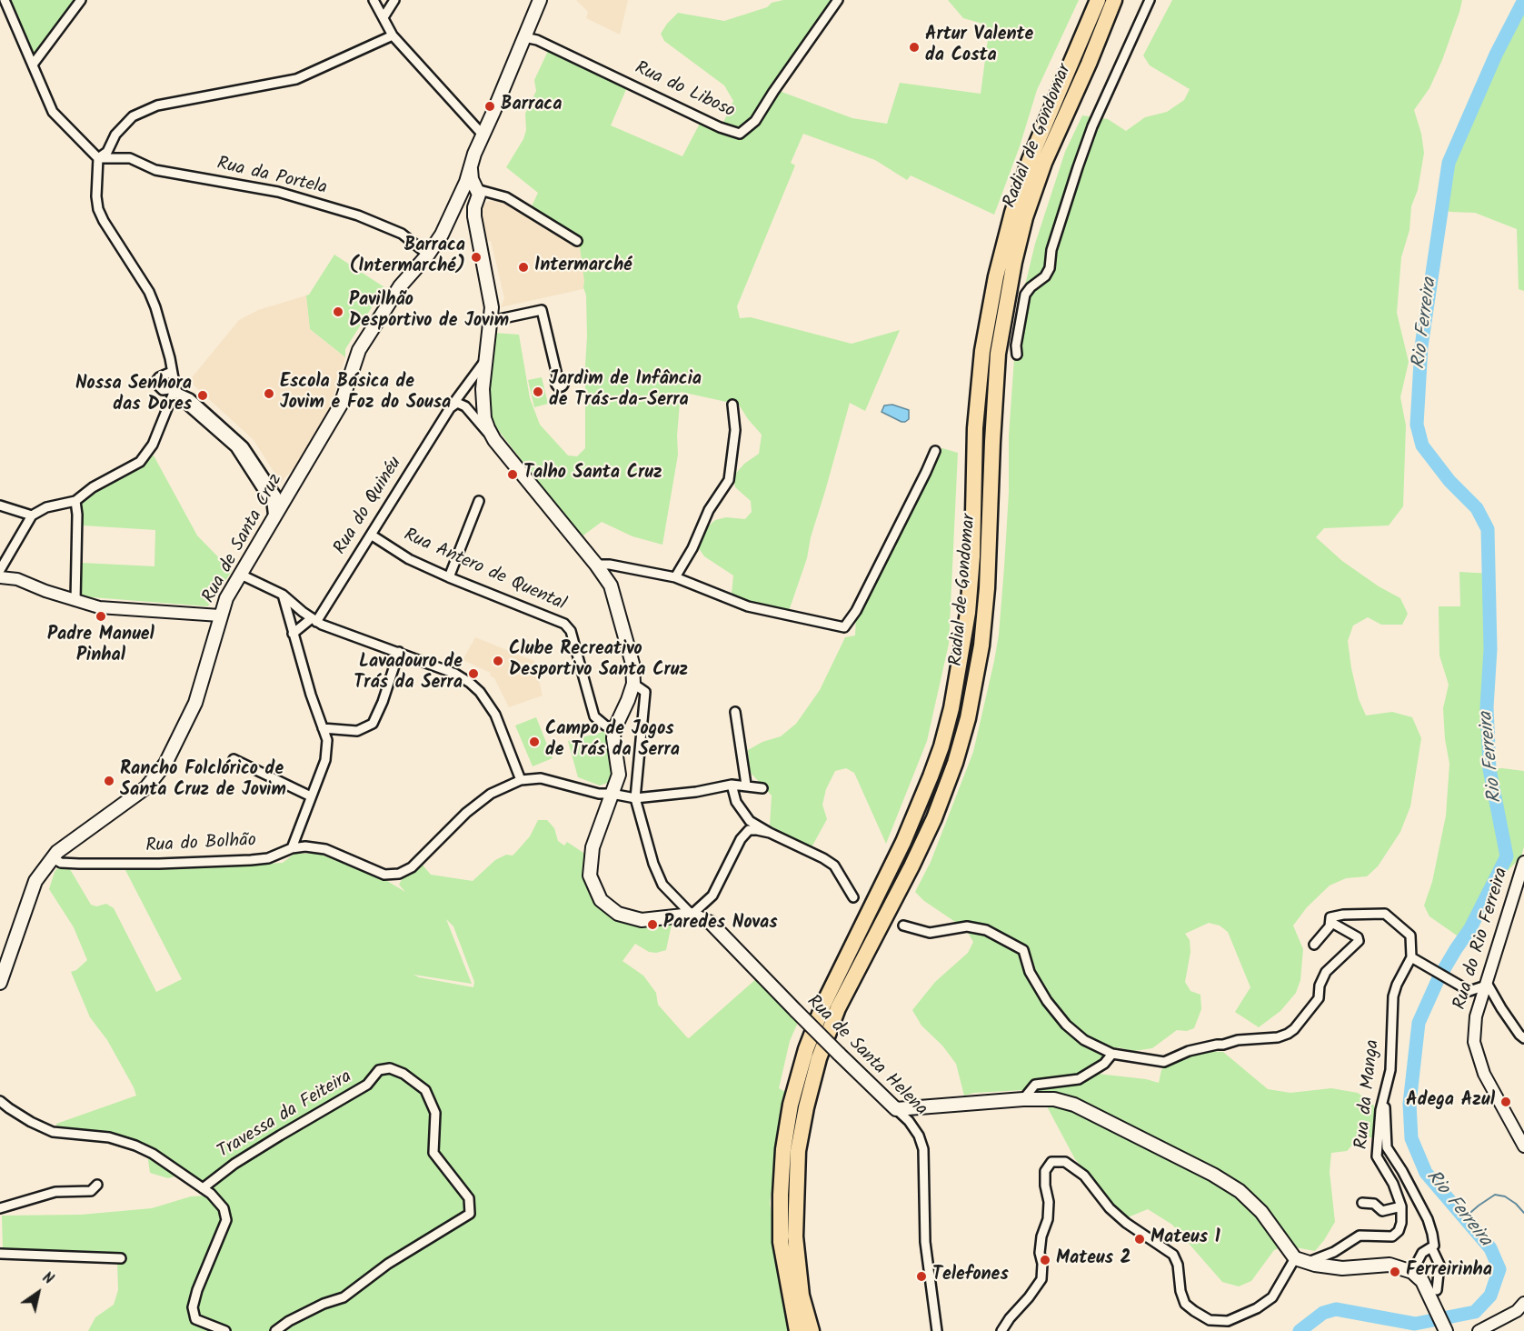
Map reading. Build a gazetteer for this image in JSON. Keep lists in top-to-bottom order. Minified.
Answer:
{"streets":{"highway":["Radial de Gondomar"],"main road":["Rua de Santa Cruz","Rua de Santa Helena"],"street":["Rua do Liboso","Rua da Portela","Rua do Quinéu","Rua Antero de Quental","Rua do Bolhão","Rua do Rio Ferreira","Rua da Manga","Travessa da Feiteira"]},"crossings":[["Rua da Portela","Rua de Santa Cruz"],["Rua do Quinéu","Rua Antero de Quental"],["Rua de Santa Cruz","Rua do Bolhão"]],"water":["Rio Ferreira"],"places":["Artur Valente da Costa","Barraca","Barraca (Intermarché)","Intermarché","Pavilhão Desportivo de Jovim","Jardim de Infância de Trás-da-Serra","Escola Básica de Jovim e Foz do Sousa","Nossa Senhora das Dores","Talho Santa Cruz","Padre Manuel Pinhal","Clube Recreativo Desportivo Santa Cruz","Lavadouro de Trás da Serra","Campo de Jogos de Trás da Serra","Rancho Folclórico de Santa Cruz de Jovim","Paredes Novas","Adega Azul","Mateus 1","Mateus 2","Ferreirinha","Telefones"],"north":"top right"}
